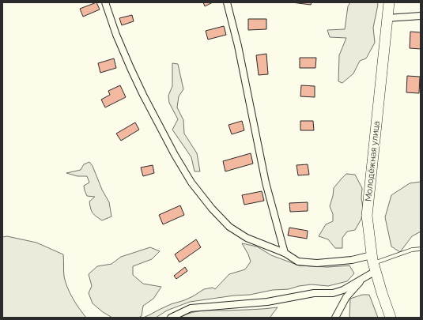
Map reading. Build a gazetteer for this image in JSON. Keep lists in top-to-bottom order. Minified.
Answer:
{"streets":{"main road":["Молодёжная улица"]}}
